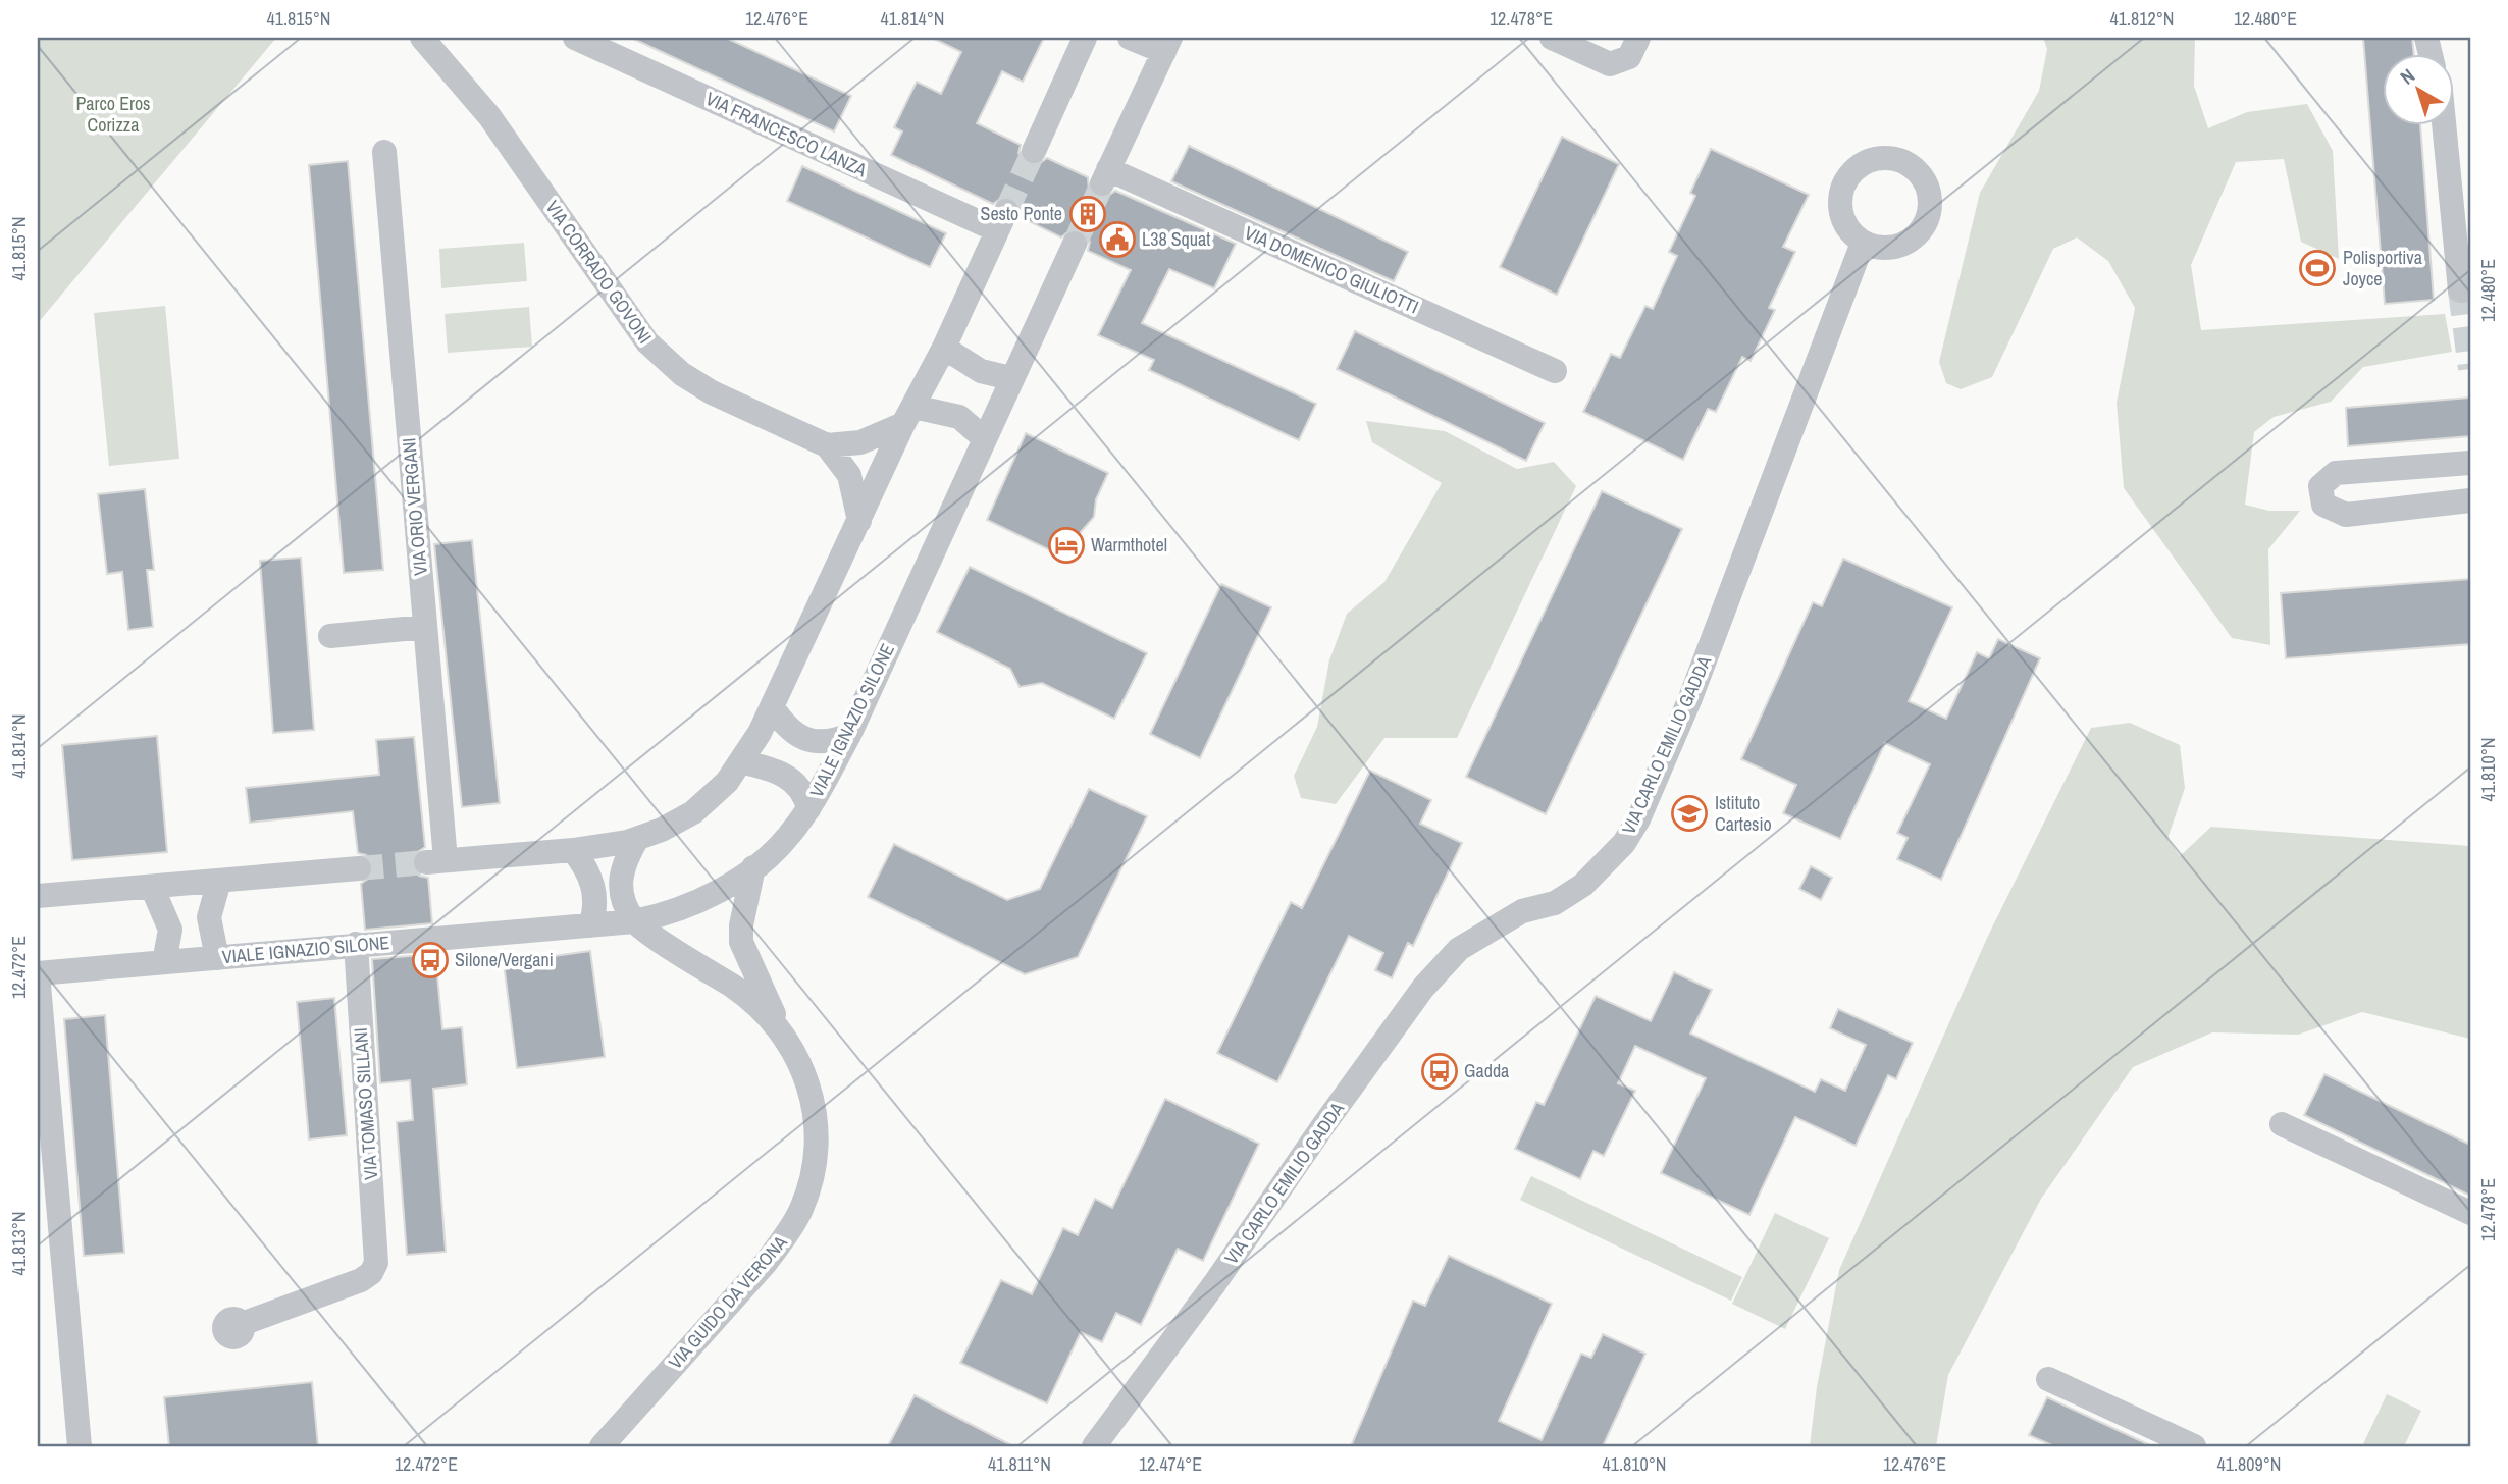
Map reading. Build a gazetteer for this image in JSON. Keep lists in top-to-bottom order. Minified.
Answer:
{"streets":{"street":["VIA FRANCESCO LANZA","VIA DOMENICO GIULIOTTI","VIA CORRADO GOVONI","VIA ORIO VERGANI","VIALE IGNAZIO SILONE","VIA CARLO EMILIO GADDA","VIA TOMASO SILLANI","VIA GUIDO DA VERONA"]},"crossings":[["VIALE IGNAZIO SILONE","VIA TOMASO SILLANI"],["VIALE IGNAZIO SILONE","VIA GUIDO DA VERONA"]],"parks":["Parco Eros Corizza"],"places":{"building":["Sesto Ponte"],"public building":["L38 Squat"],"sports":["Polisportiva Joyce"],"hotel":["Warmthotel"],"school or university":["Istituto Cartesio"],"bus stop":["Silone/Vergani","Gadda"]},"north":"top left","coordinates":["41.815°N","12.476°E","41.814°N","12.478°E","41.812°N","12.480°E","41.810°N","12.472°E","41.813°N","41.811°N","12.474°E","41.809°N"]}
